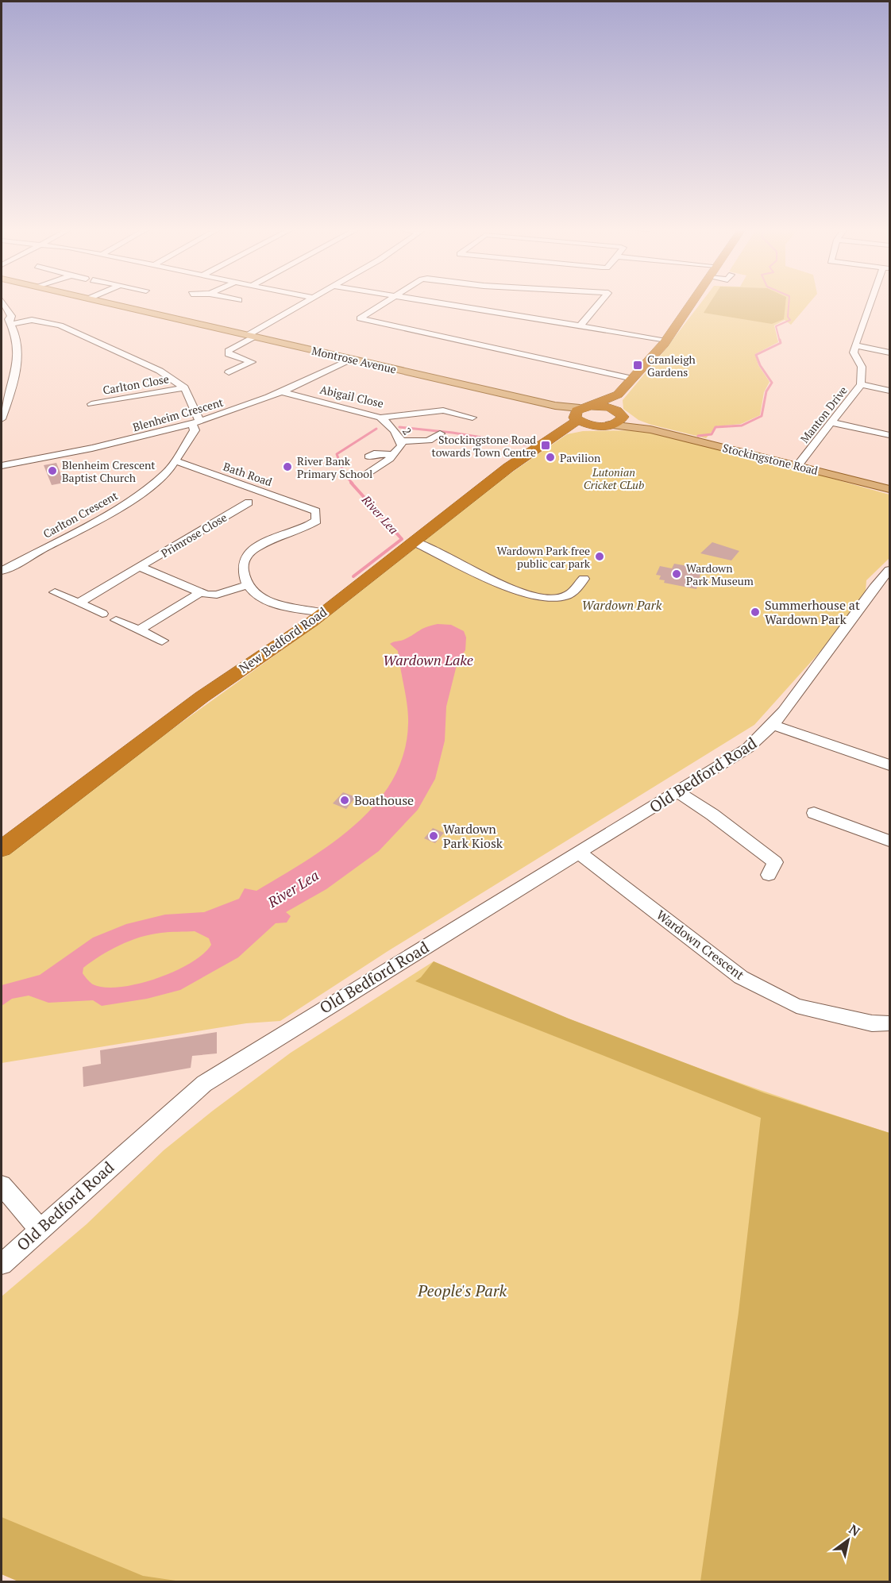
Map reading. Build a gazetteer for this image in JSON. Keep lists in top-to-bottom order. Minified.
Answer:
{"streets":{"highway":["New Bedford Road"],"main road":["Montrose Avenue","Stockingstone Road"],"street":["Carlton Close","Abigail Close","Blenheim Crescent","Manton Drive","2","Bath Road","Carlton Crescent","Primrose Close","Old Bedford Road","Wardown Crescent"]},"crossings":[["Montrose Avenue","Blenheim Crescent"],["Montrose Avenue","New Bedford Road"],["Abigail Close","Blenheim Crescent"],["Abigail Close","2"],["Blenheim Crescent","Carlton Crescent"],["Manton Drive","Stockingstone Road"],["Stockingstone Road","New Bedford Road"],["Bath Road","Carlton Crescent"],["Bath Road","Primrose Close"],["Old Bedford Road","Wardown Crescent"]],"water":["River Lea","Wardown Lake"],"parks":["Lutonian Cricket CLub","Wardown Park","People's Park"],"places":{"transit":["Cranleigh Gardens","Stockingstone Road towards Town Centre"],"other":["Pavilion","River Bank Primary School","Blenheim Crescent Baptist Church","Wardown Park free public car park","Wardown Park Museum","Summerhouse at Wardown Park","Boathouse","Wardown Park Kiosk"]},"north":"top right"}
